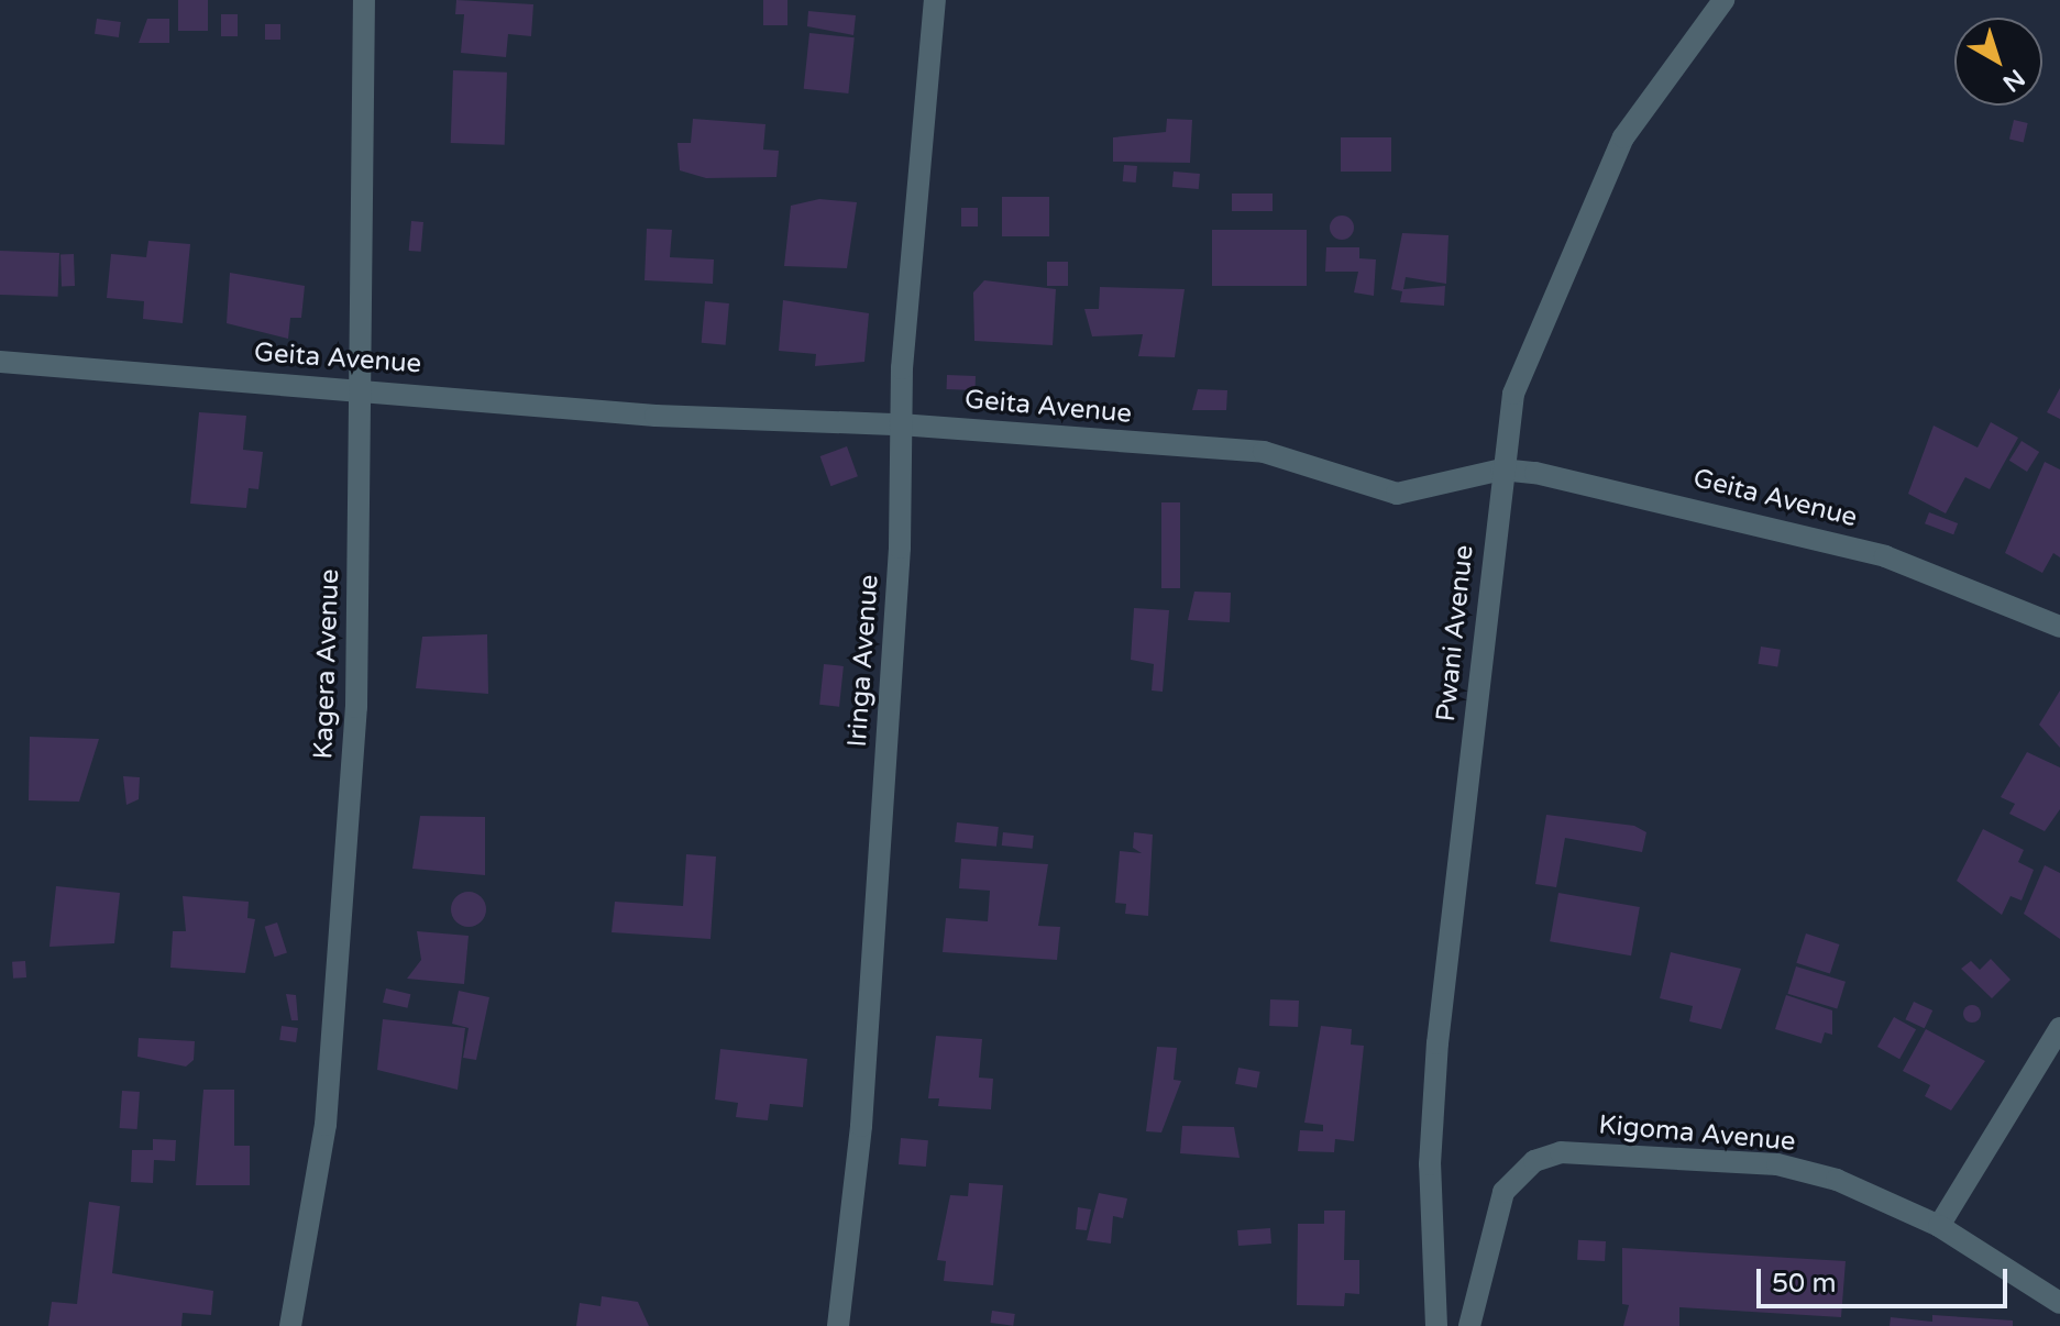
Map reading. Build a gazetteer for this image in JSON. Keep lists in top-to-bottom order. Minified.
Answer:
{"streets":{"street":["Geita Avenue","Pwani Avenue","Iringa Avenue","Kagera Avenue","Kigoma Avenue"]},"crossings":[["Geita Avenue","Pwani Avenue"],["Geita Avenue","Iringa Avenue"],["Geita Avenue","Kagera Avenue"]],"scale_bar":"50 m","north":"bottom right"}
